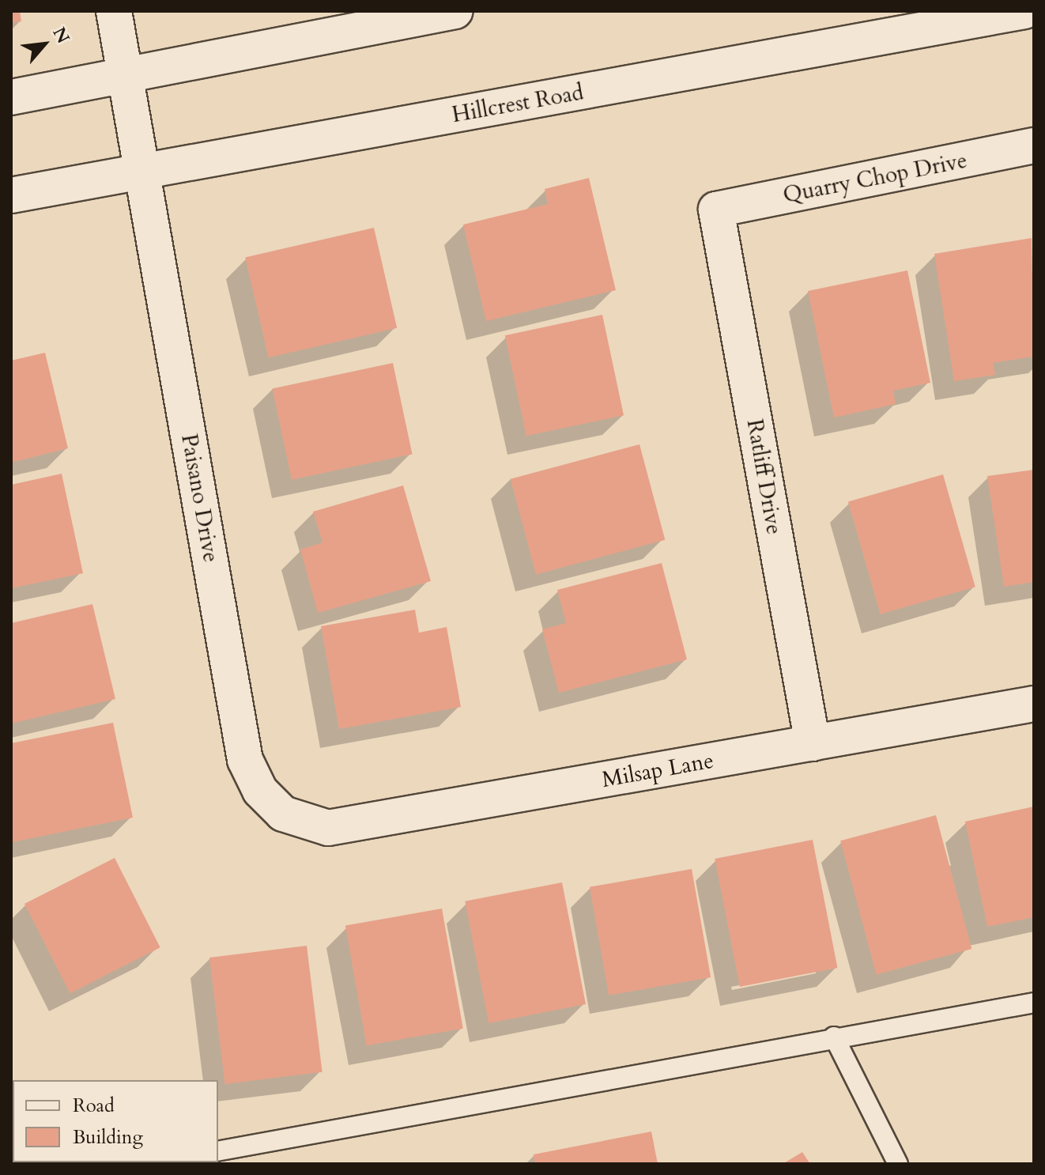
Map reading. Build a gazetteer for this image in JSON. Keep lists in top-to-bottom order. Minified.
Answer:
{"streets":{"street":["Hillcrest Road","Quarry Chop Drive","Ratliff Drive","Paisano Drive","Milsap Lane"]},"crossings":[["Hillcrest Road","Paisano Drive"],["Quarry Chop Drive","Ratliff Drive"],["Ratliff Drive","Milsap Lane"],["Paisano Drive","Milsap Lane"]],"legend":["Road","Building"],"north":"top right"}
